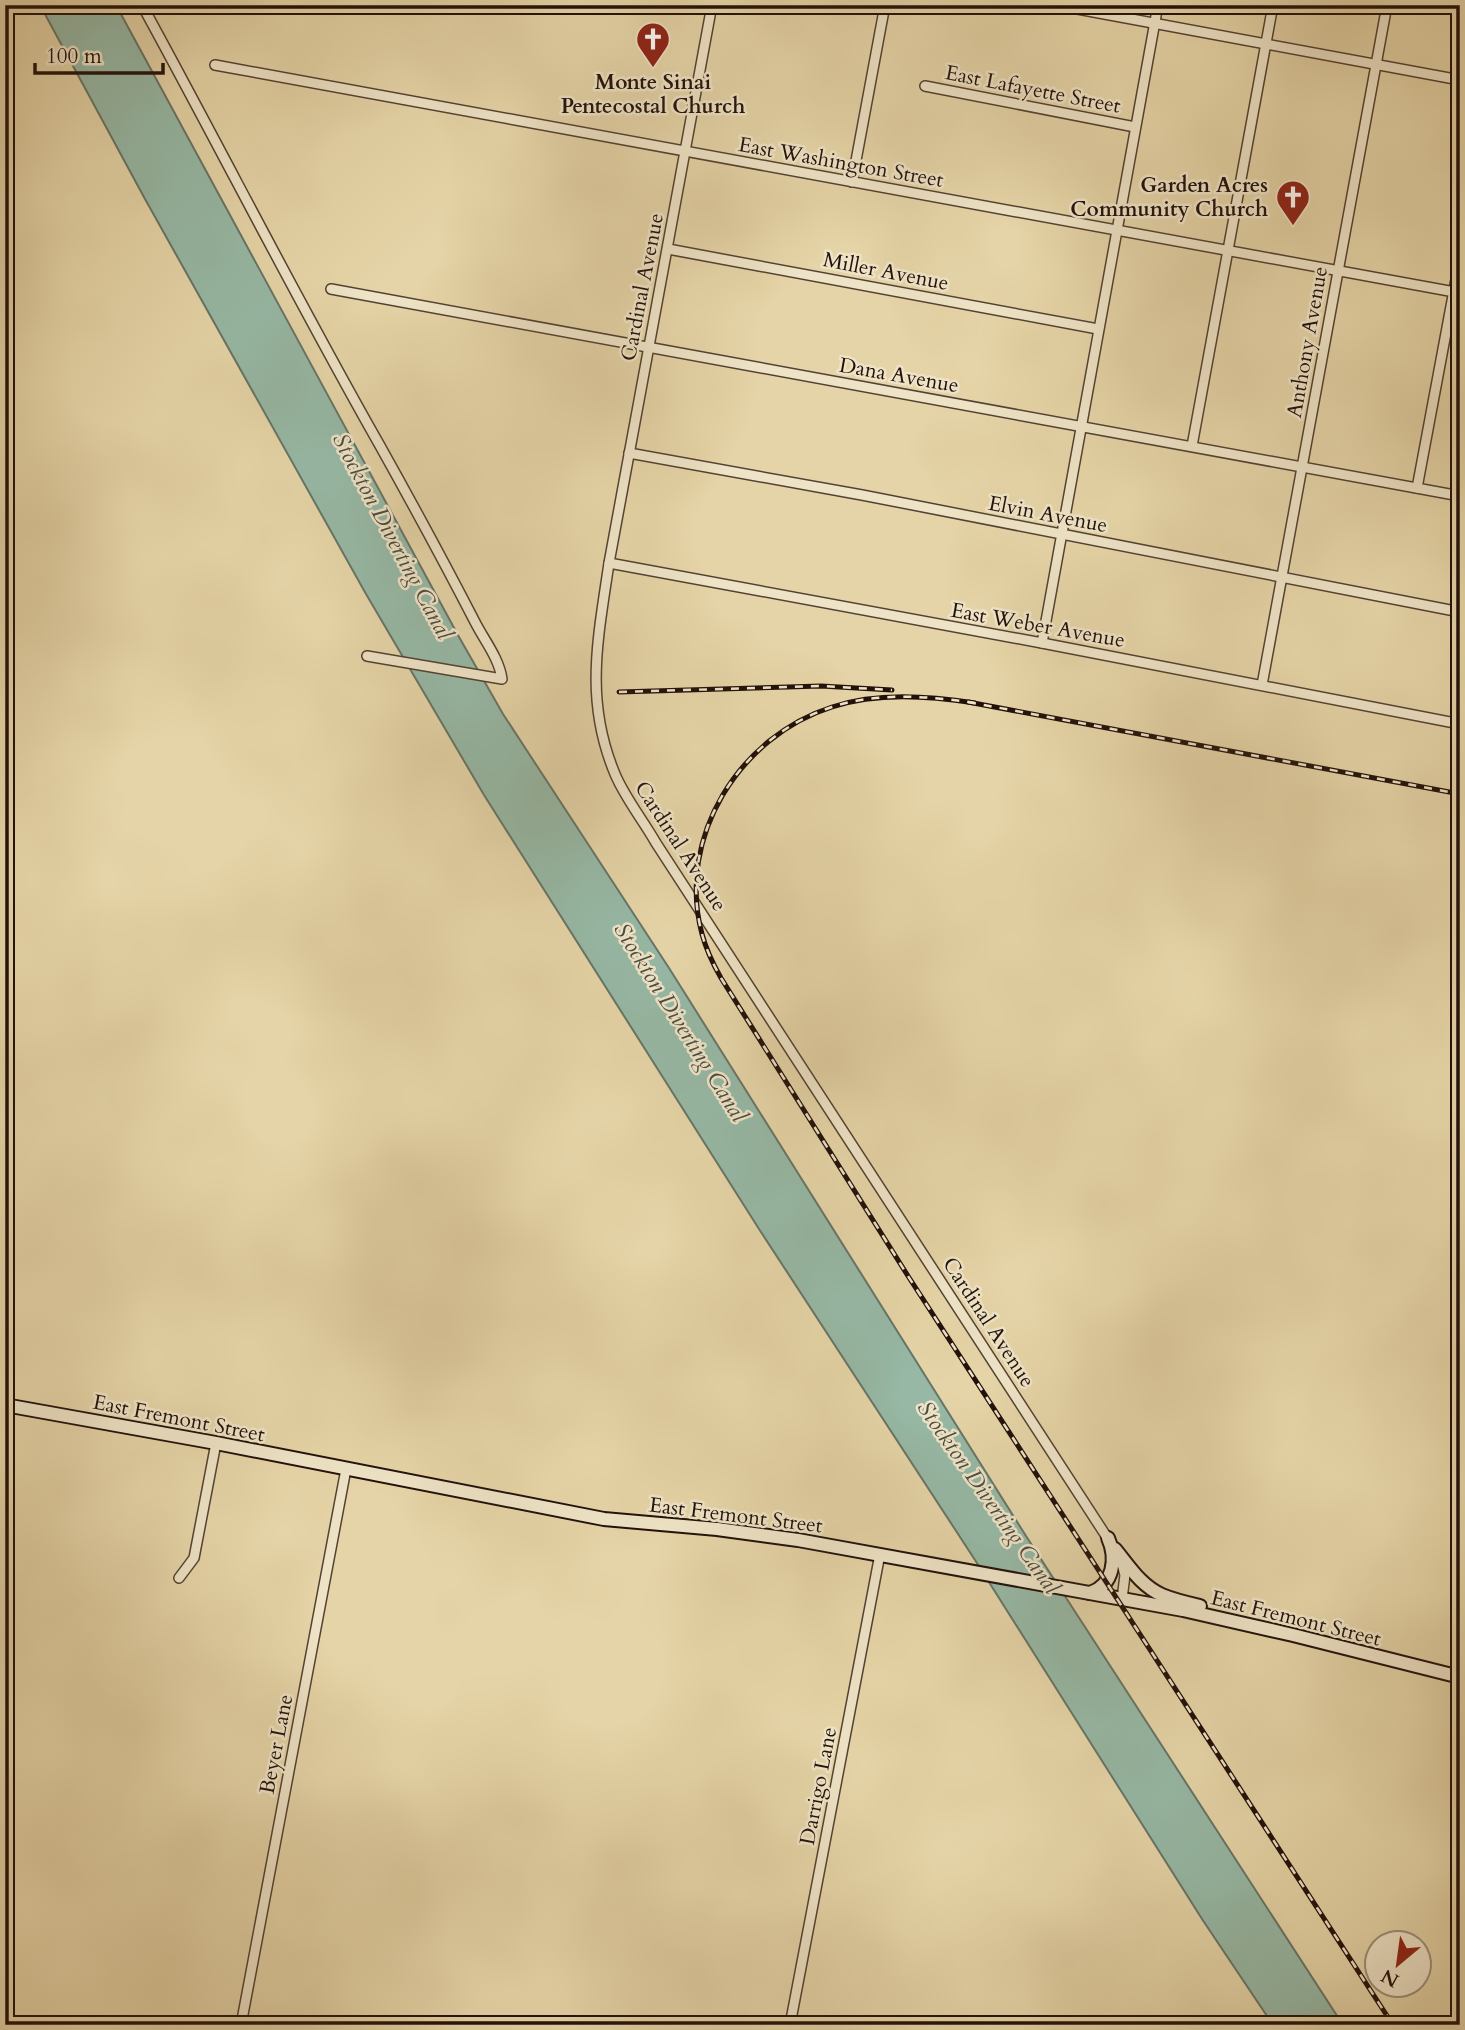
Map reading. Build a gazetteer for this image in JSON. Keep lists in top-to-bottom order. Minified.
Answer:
{"streets":{"main road":["East Fremont Street"],"street":["East Lafayette Street","East Washington Street","Miller Avenue","Cardinal Avenue","Anthony Avenue","Dana Avenue","Elvin Avenue","East Weber Avenue","Beyer Lane","Darrigo Lane"]},"crossings":[["East Washington Street","Cardinal Avenue"],["East Washington Street","Anthony Avenue"],["Miller Avenue","Cardinal Avenue"],["Cardinal Avenue","Dana Avenue"],["Cardinal Avenue","Elvin Avenue"],["Cardinal Avenue","East Weber Avenue"],["Cardinal Avenue","East Fremont Street"],["Anthony Avenue","Dana Avenue"],["Anthony Avenue","Elvin Avenue"],["Anthony Avenue","East Weber Avenue"],["East Fremont Street","Beyer Lane"],["East Fremont Street","Darrigo Lane"]],"water":["Stockton Diverting Canal"],"places":{"church":["Monte Sinai Pentecostal Church","Garden Acres Community Church"]},"scale_bar":"100 m","north":"bottom left"}
